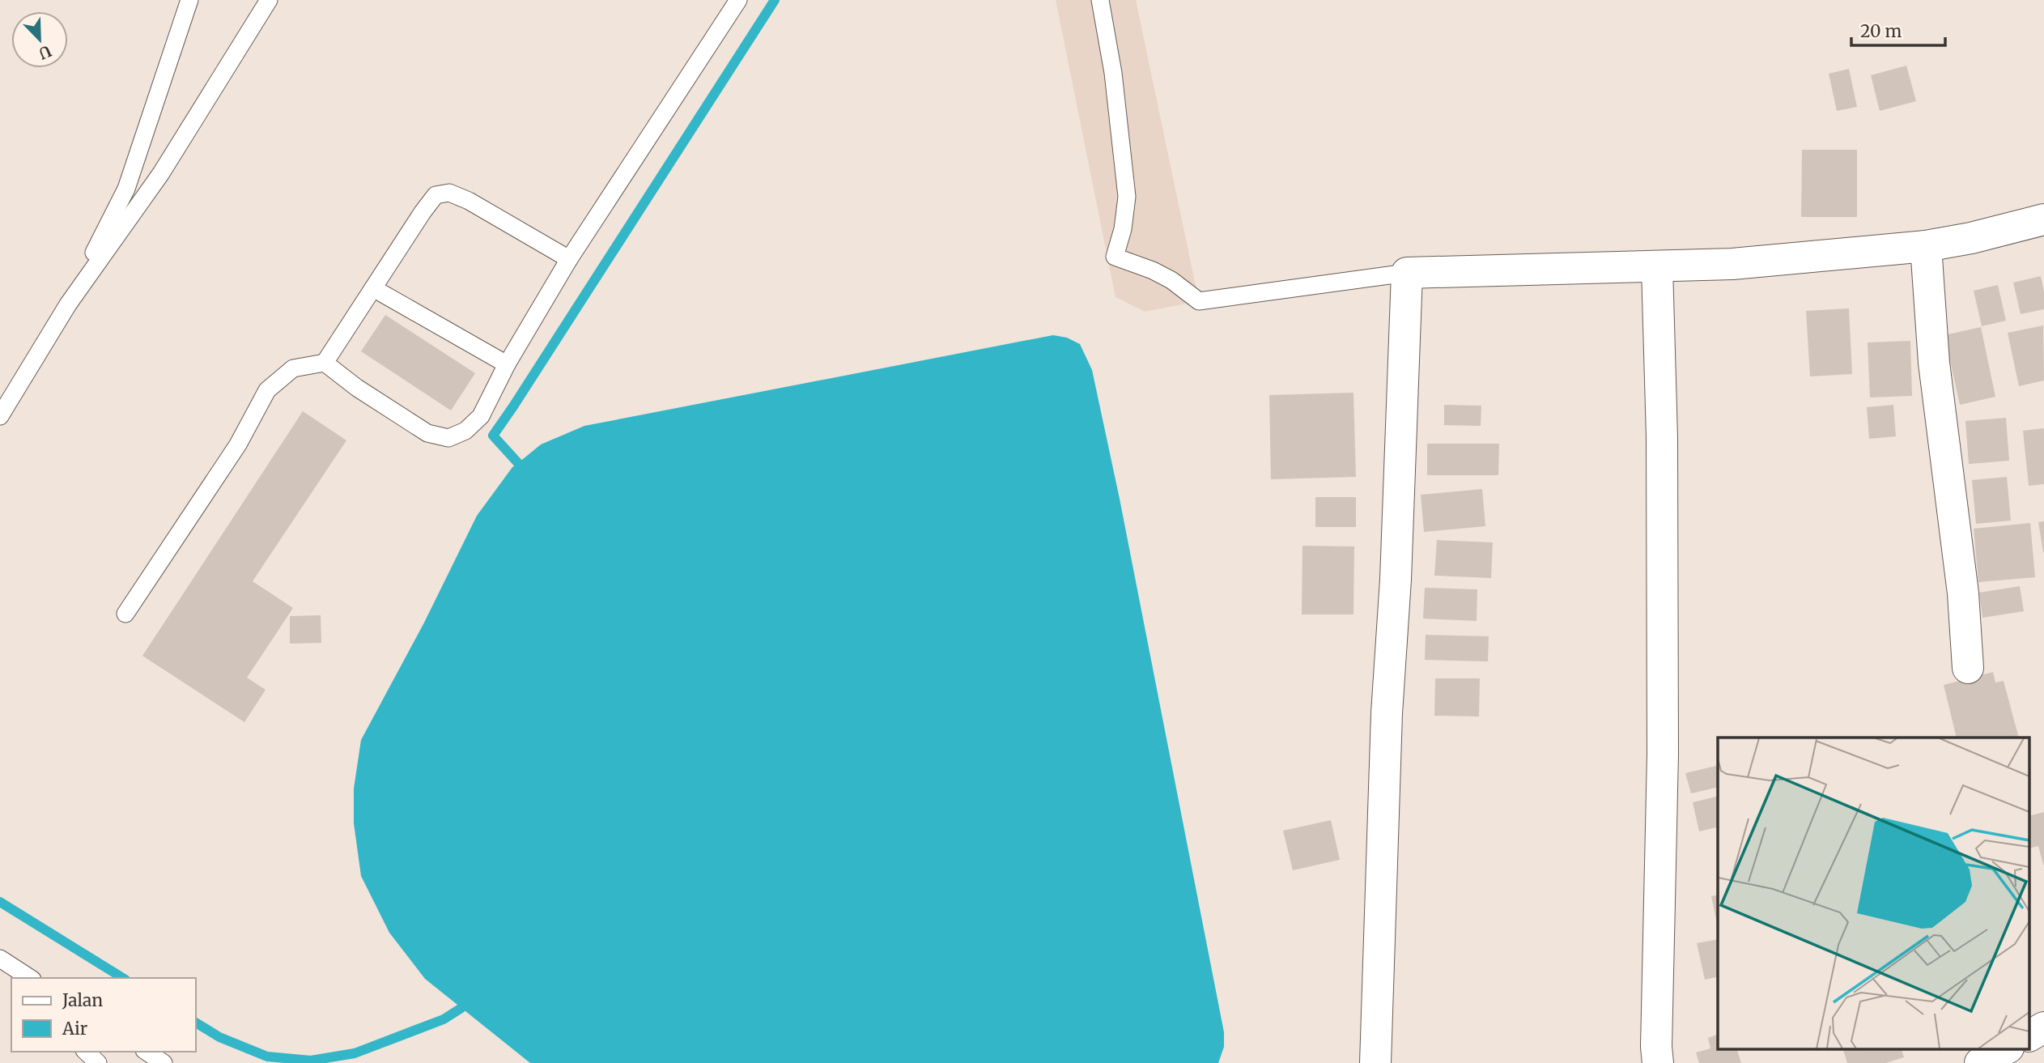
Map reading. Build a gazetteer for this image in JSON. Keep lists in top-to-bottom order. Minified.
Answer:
{"legend":["Jalan","Air"],"scale_bar":"20 m","north":"bottom right"}
